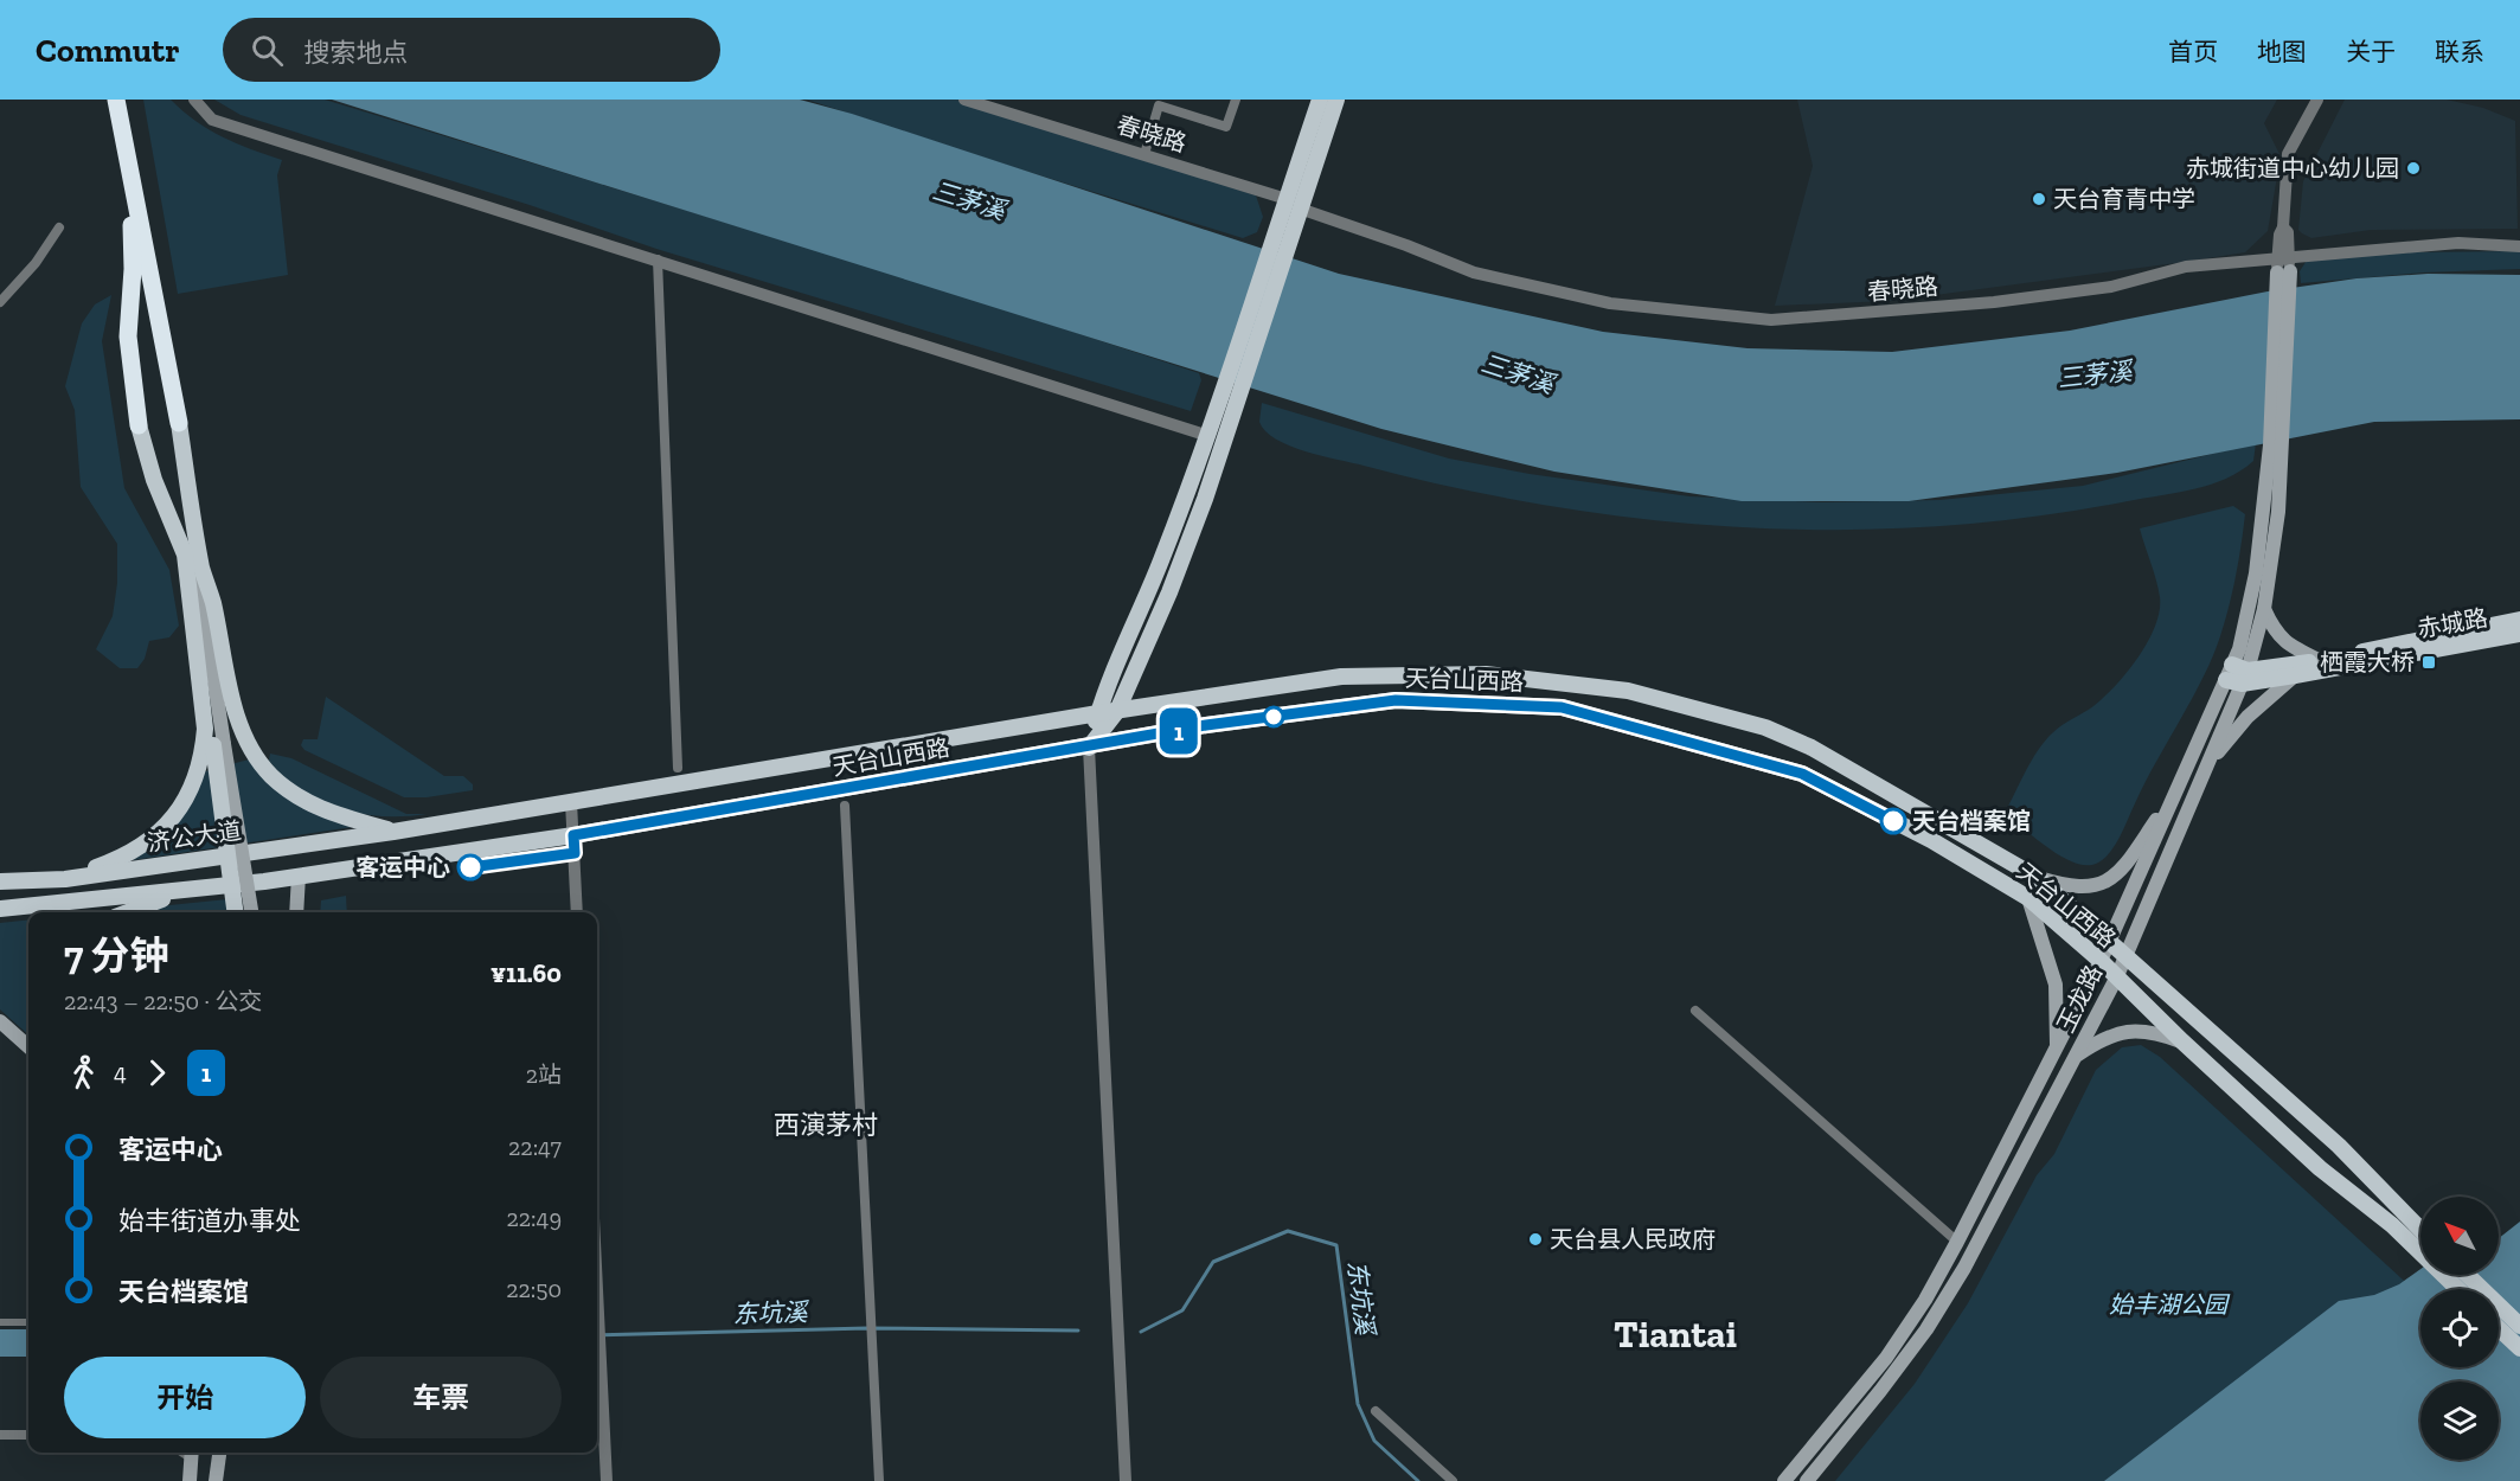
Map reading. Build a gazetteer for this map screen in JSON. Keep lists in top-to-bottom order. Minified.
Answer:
{"streets":{"main road":["赤城路","天台山西路","济公大道","玉龙路"],"street":["春晓路"]},"crossings":[["赤城路","玉龙路"],["天台山西路","济公大道"],["天台山西路","玉龙路"]],"districts":["西演茅村","Tiantai"],"water":["三茅溪","东坑溪"],"parks":["始丰湖公园"],"places":{"other":["赤城街道中心幼儿园","天台育青中学","天台档案馆","客运中心","天台县人民政府"],"transit":["栖霞大桥"]},"lines":["bus line 1"],"north":"top left","page":{"header":"Commutr","search":"搜索地点","nav":["首页","地图","关于","联系"],"on_map":"1","heading":["7 分钟","22:43 – 22:50 · 公交","¥11.60"],"legs":["4","1","2站"],"list":[{"name":"客运中心","value":"22:47"},{"name":"始丰街道办事处","value":"22:49"},{"name":"天台档案馆","value":"22:50"}],"buttons":["开始","车票"]}}
